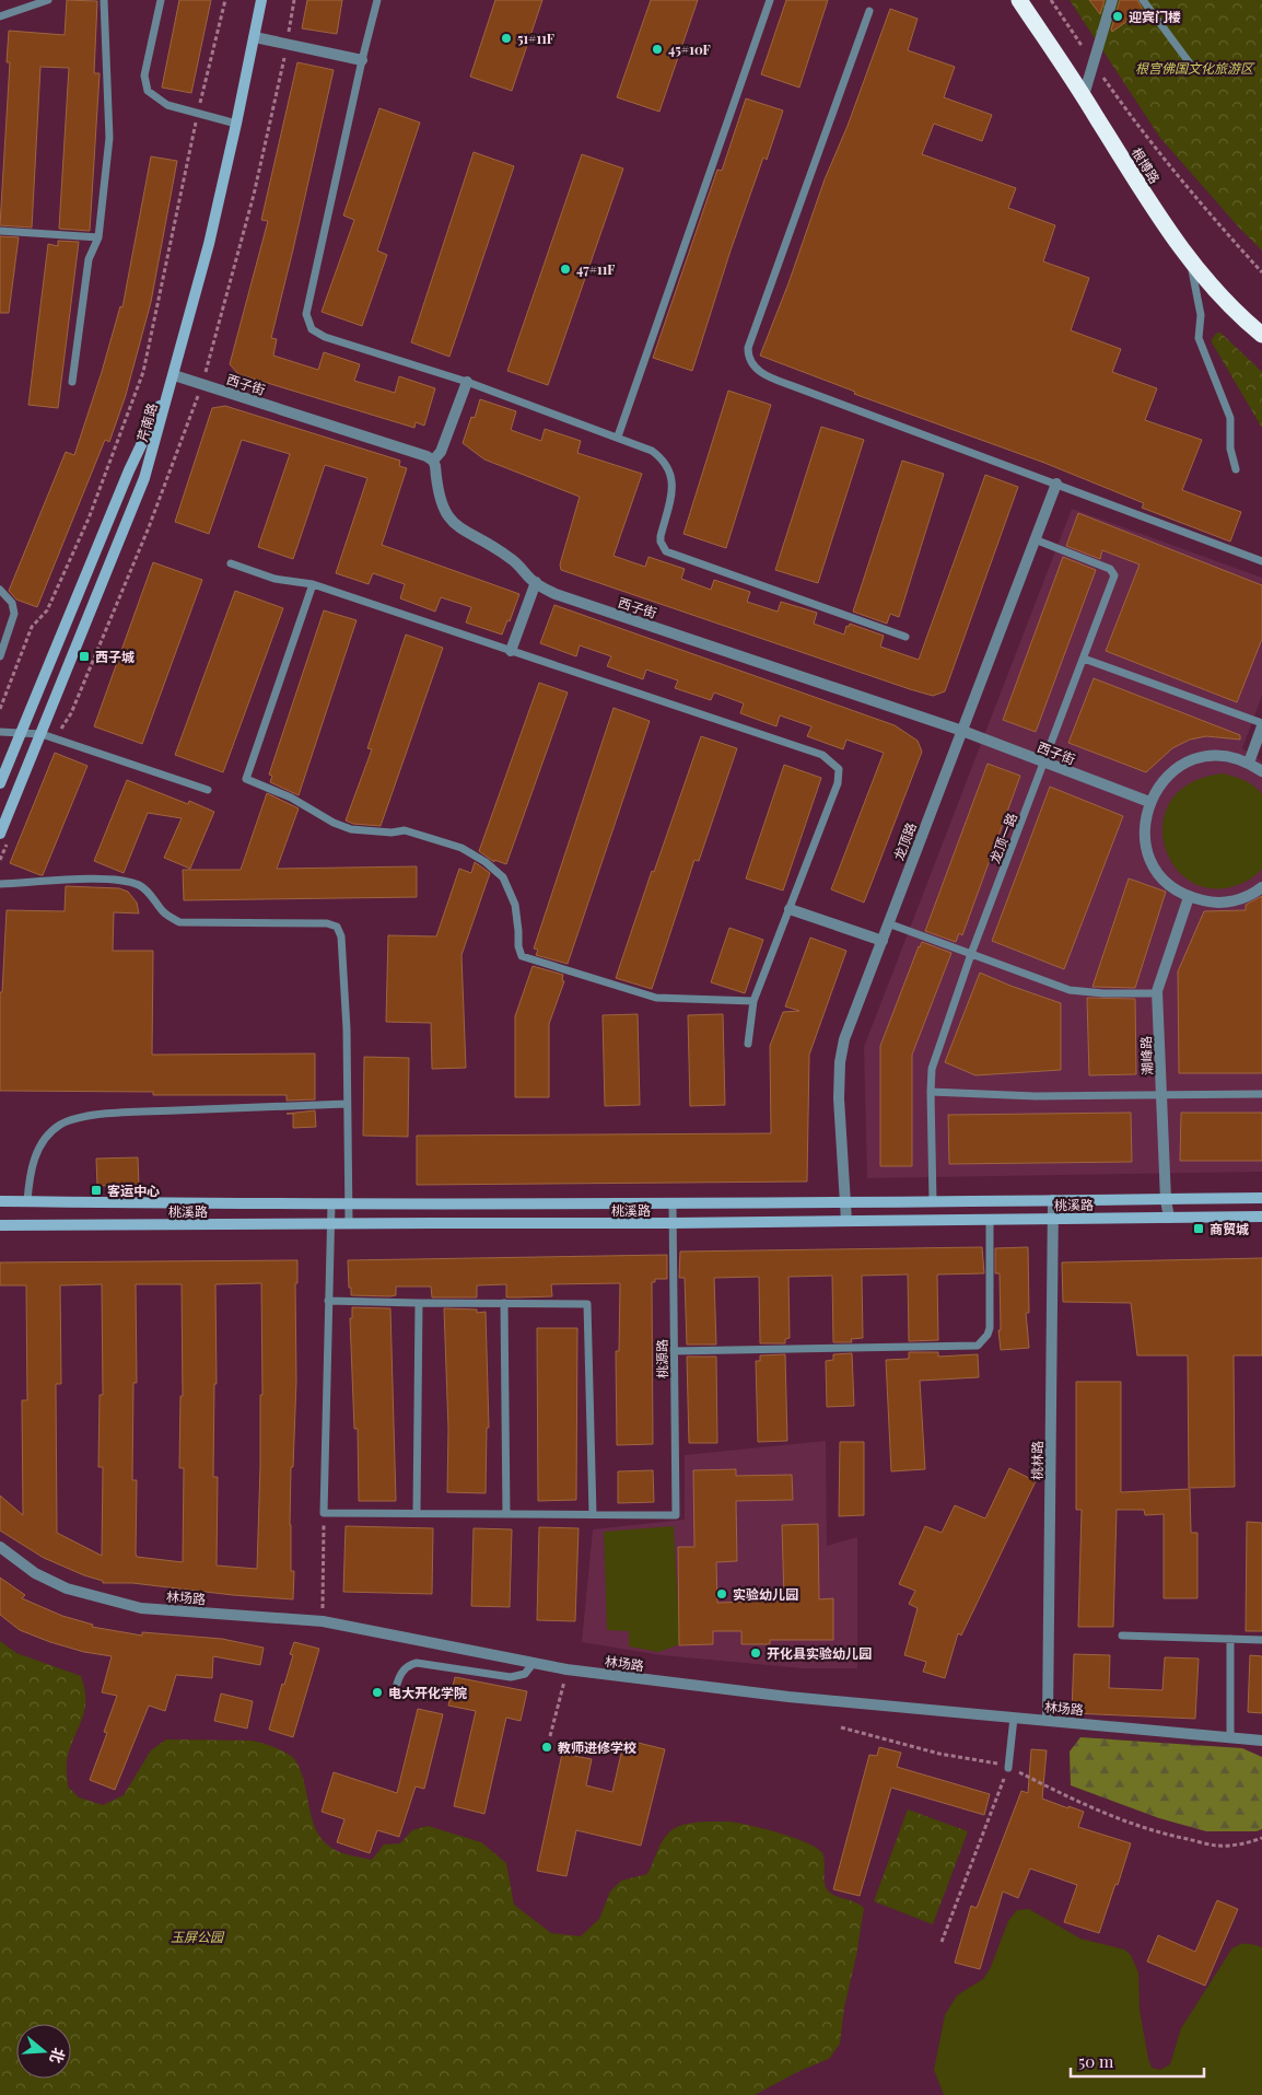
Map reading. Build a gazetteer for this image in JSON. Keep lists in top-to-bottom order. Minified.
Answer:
{"streets":{"highway":["根博路"],"street":["西子街","芹南路","龙顶路","潮峰路","桃溪路","桃林路","林场路"],"lane":["龙顶一路","桃源路"]},"crossings":[["西子街","芹南路"],["西子街","龙顶一路"],["西子街","龙顶路"],["龙顶一路","龙顶路"],["龙顶一路","桃溪路"],["龙顶路","桃溪路"],["潮峰路","桃溪路"],["桃溪路","桃源路"],["桃溪路","桃林路"],["桃林路","林场路"]],"parks":["根宫佛国文化旅游区","玉屏公园"],"places":{"other":["迎宾门楼","51#11F","45#10F","47#11F","实验幼儿园","开化县实验幼儿园","电大开化学院","教师进修学校"],"transit":["西子城","客运中心","商贸城"]},"scale_bar":"50 m","north":"right"}
